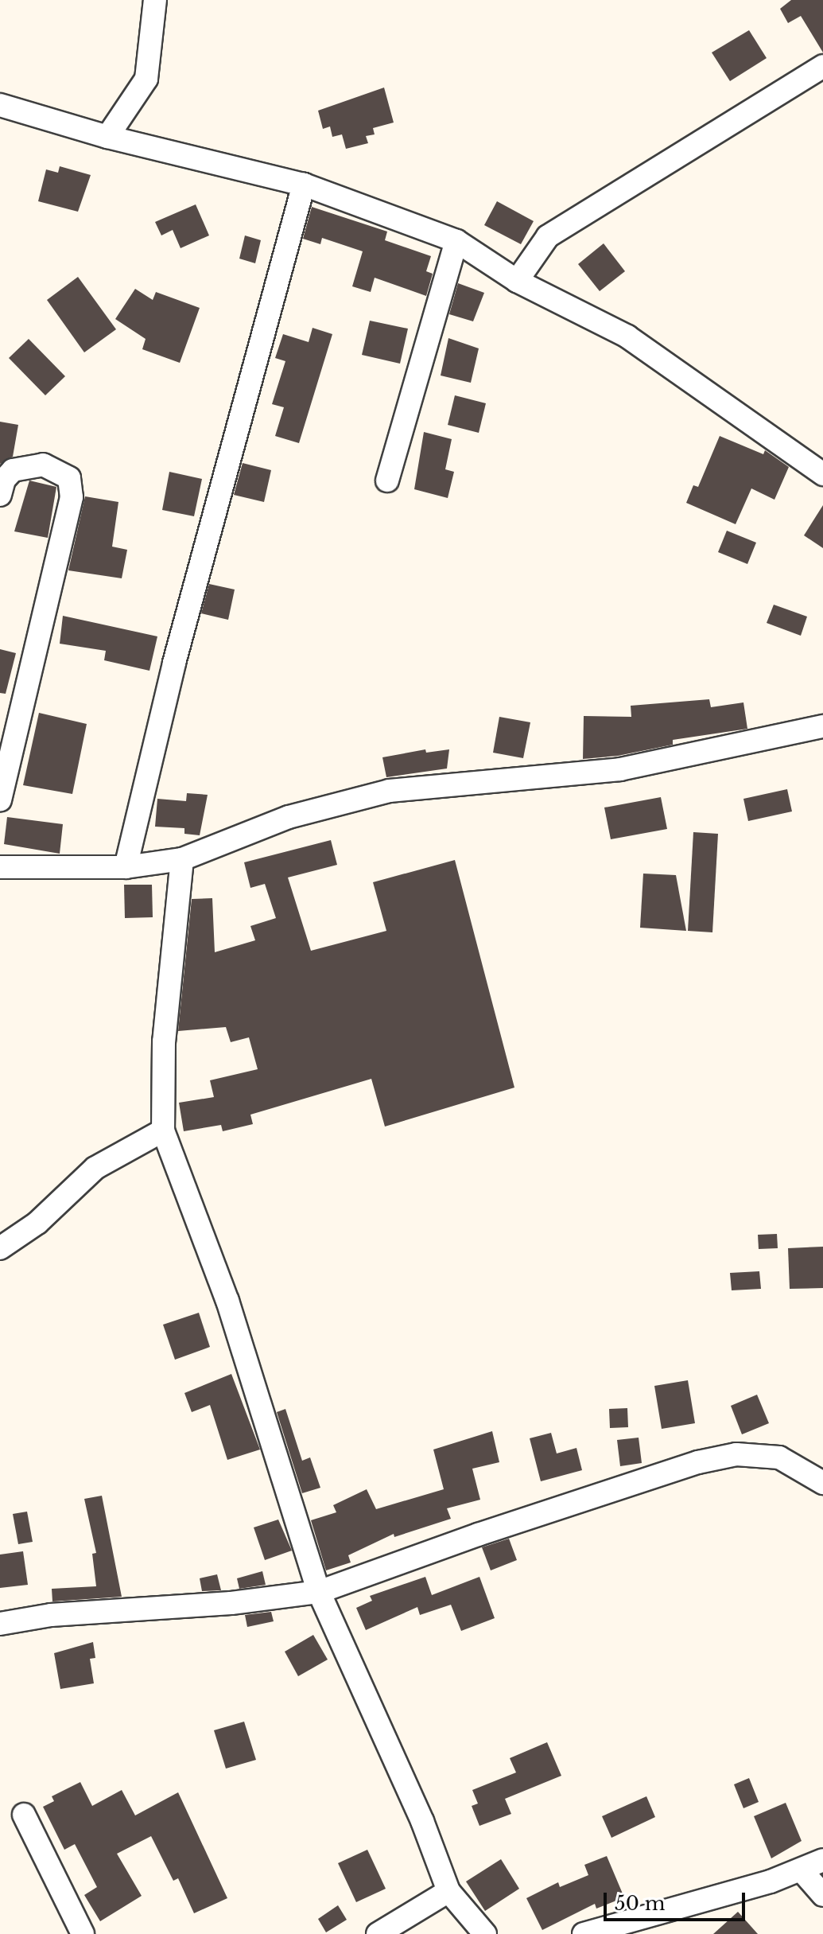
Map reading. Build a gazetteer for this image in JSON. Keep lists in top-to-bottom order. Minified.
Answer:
{"scale_bar":"50 m"}
